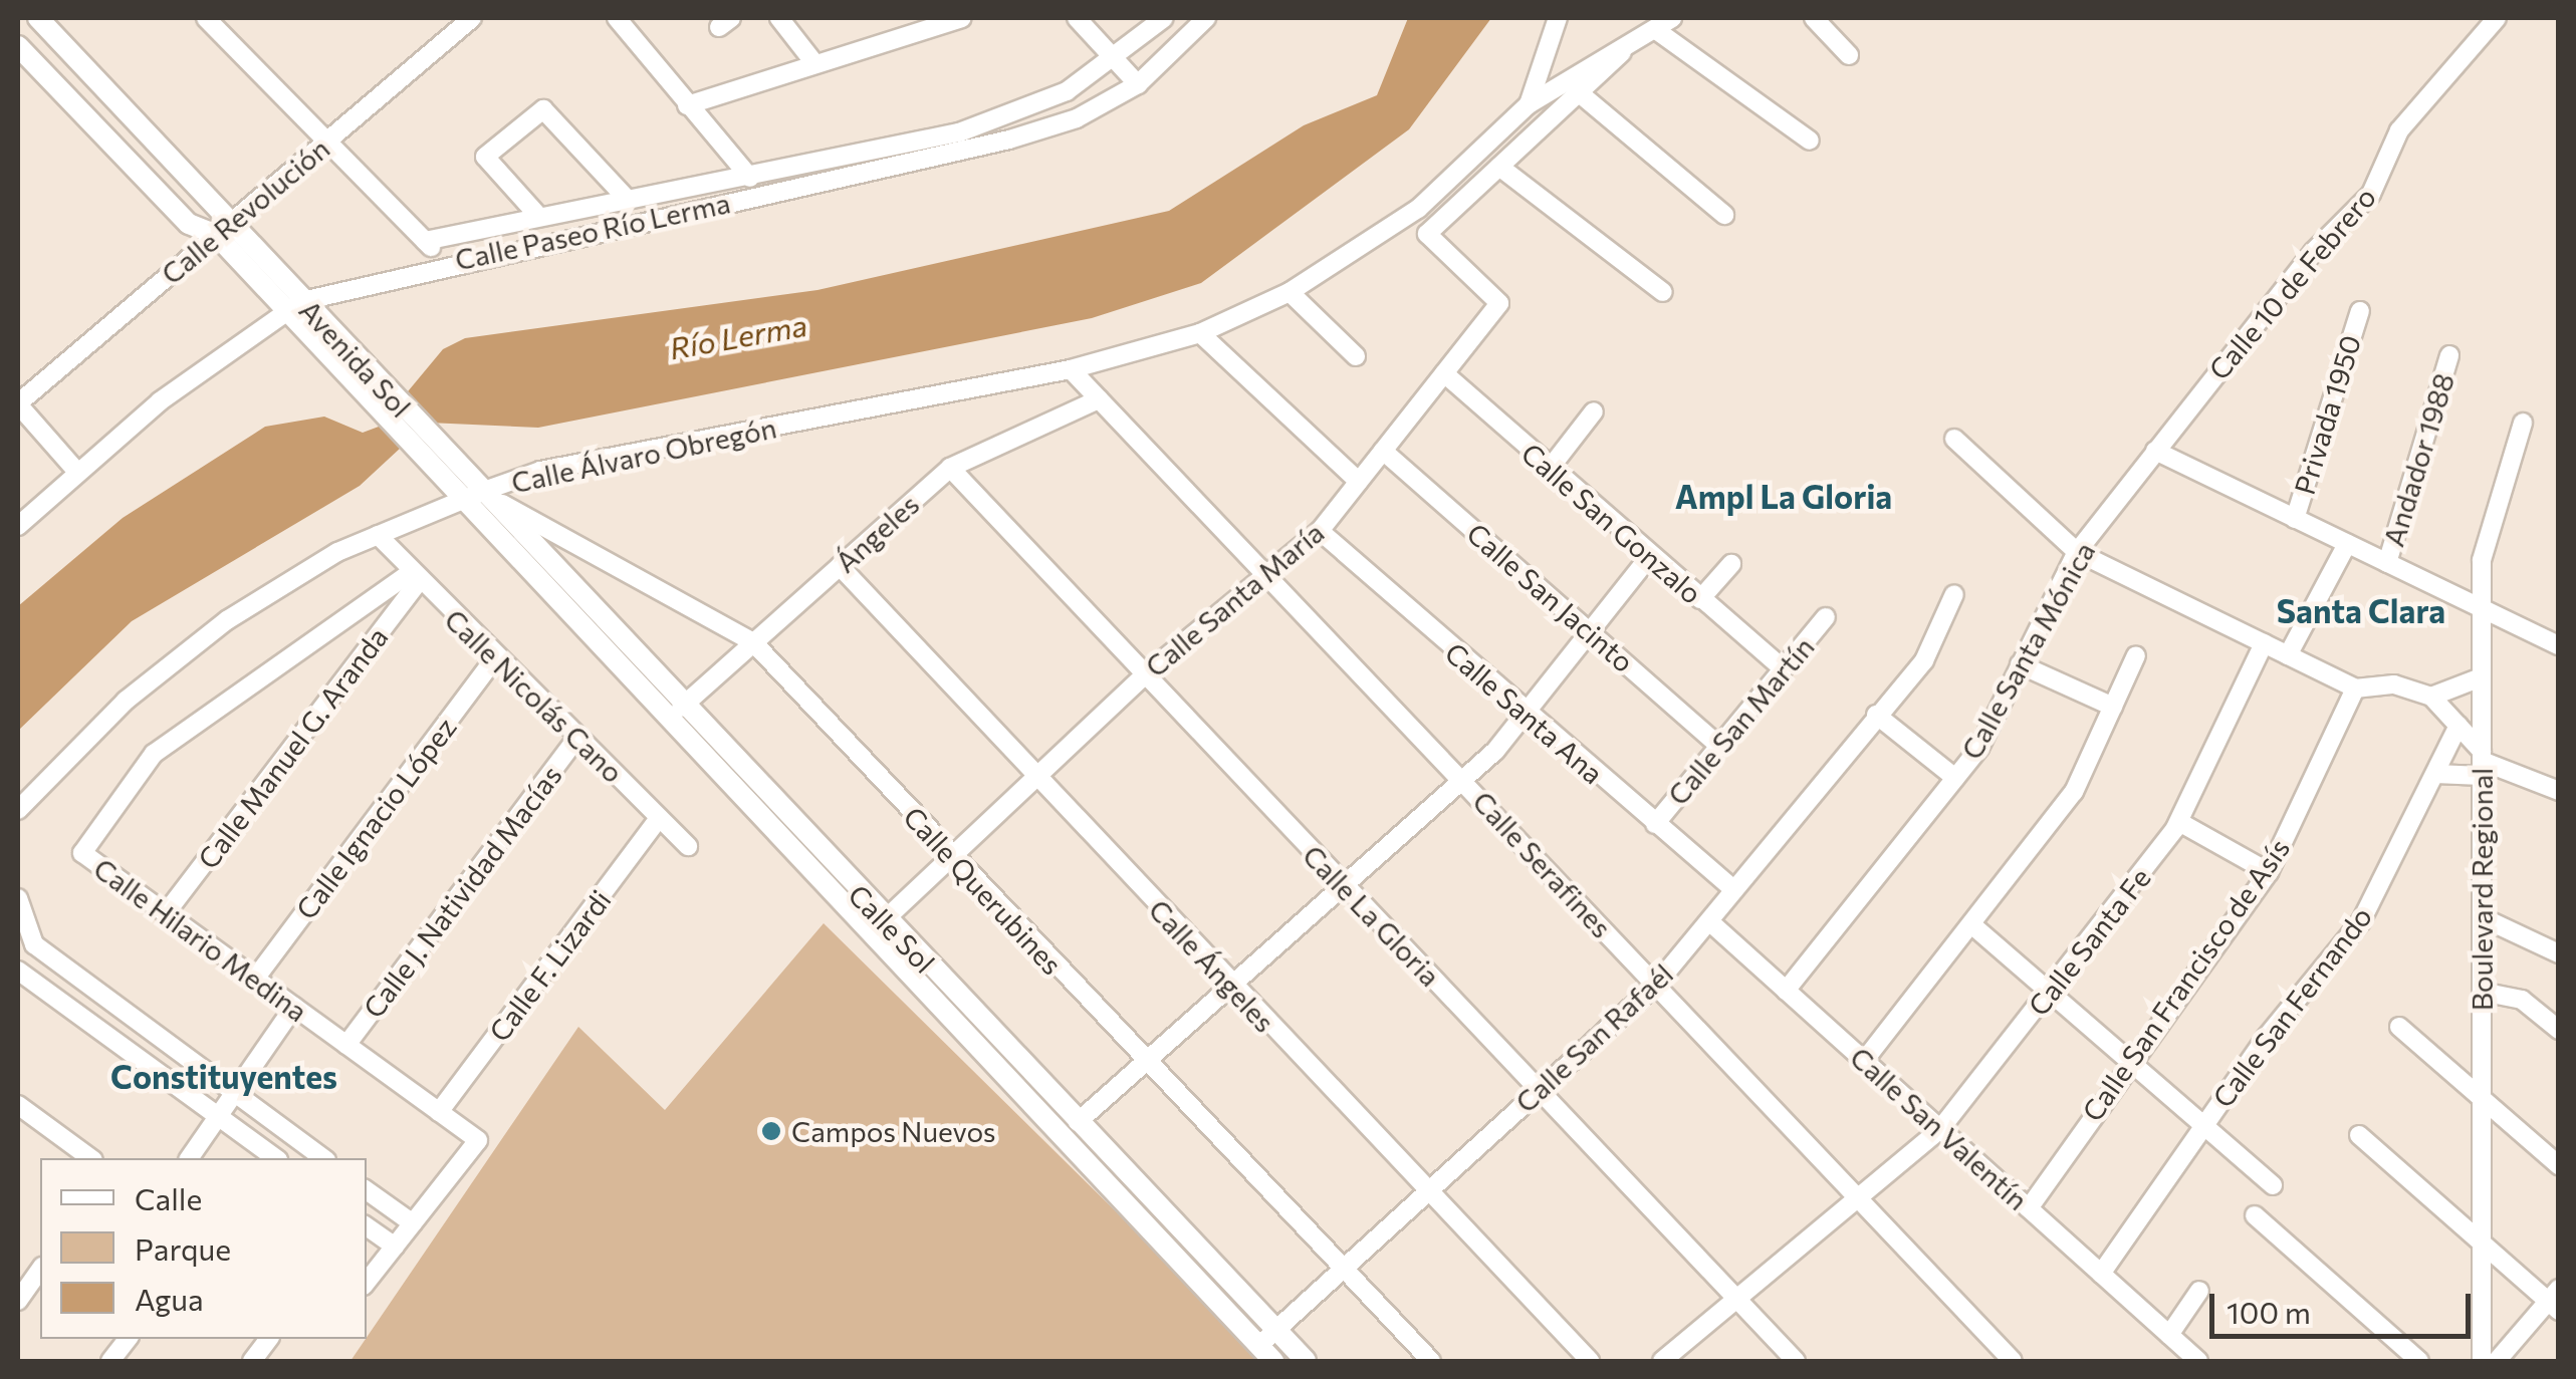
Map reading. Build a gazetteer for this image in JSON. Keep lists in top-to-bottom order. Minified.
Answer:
{"streets":{"street":["Calle Revolución","Calle Paseo Río Lerma","Calle 10 de Febrero","Avenida Sol","Privada 1950","Calle Álvaro Obregón","Andador 1988","Calle San Gonzalo","Ángeles","Calle San Jacinto","Calle Santa María","Calle Santa Mónica","Calle Nicolás Cano","Calle Santa Ana","Calle San Martín","Calle Manuel G. Aranda","Calle Ignacio López","Calle Serafines","Boulevard Regional","Calle Querubines","Calle J. Natividad Macías","Calle La Gloria","Calle Sol","Calle Hilario Medina","Calle Santa Fe","Calle F. Lizardi","Calle Ángeles","Calle San Francisco de Asís","Calle San Fernando","Calle San Rafaél","Calle San Valentín"]},"crossings":[["Calle Revolución","Avenida Sol"],["Calle Paseo Río Lerma","Avenida Sol"],["Calle 10 de Febrero","Calle Santa Mónica"],["Avenida Sol","Calle Álvaro Obregón"],["Avenida Sol","Calle Querubines"],["Avenida Sol","Calle Sol"],["Calle Álvaro Obregón","Calle Nicolás Cano"],["Calle Álvaro Obregón","Calle Serafines"],["Calle Álvaro Obregón","Calle Querubines"],["Calle Álvaro Obregón","Calle Sol"],["Calle San Gonzalo","Calle Santa María"],["Calle San Gonzalo","Calle San Martín"],["Ángeles","Calle Serafines"],["Ángeles","Calle Querubines"],["Ángeles","Calle La Gloria"],["Ángeles","Calle Sol"],["Ángeles","Calle Ángeles"],["Calle San Jacinto","Calle Santa María"],["Calle San Jacinto","Calle San Martín"],["Calle Santa María","Calle Santa Ana"],["Calle Santa María","Calle Serafines"],["Calle Santa María","Calle Querubines"],["Calle Santa María","Calle La Gloria"],["Calle Santa María","Calle Sol"],["Calle Santa María","Calle Ángeles"],["Calle Santa Mónica","Calle San Valentín"],["Calle Nicolás Cano","Calle Manuel G. Aranda"],["Calle Nicolás Cano","Calle Ignacio López"],["Calle Nicolás Cano","Calle J. Natividad Macías"],["Calle Nicolás Cano","Calle Hilario Medina"],["Calle Nicolás Cano","Calle F. Lizardi"],["Calle Santa Ana","Calle San Martín"],["Calle Santa Ana","Calle San Rafaél"],["Calle Manuel G. Aranda","Calle Hilario Medina"],["Calle Ignacio López","Calle Hilario Medina"],["Calle Serafines","Calle Santa Fe"],["Calle Serafines","Calle San Rafaél"],["Calle Querubines","Calle Sol"],["Calle Querubines","Calle San Rafaél"],["Calle J. Natividad Macías","Calle Hilario Medina"],["Calle La Gloria","Calle Santa Fe"],["Calle La Gloria","Calle San Rafaél"],["Calle Sol","Calle San Rafaél"],["Calle Hilario Medina","Calle F. Lizardi"],["Calle Santa Fe","Calle San Valentín"],["Calle Ángeles","Calle San Rafaél"],["Calle San Francisco de Asís","Calle San Valentín"],["Calle San Fernando","Calle San Valentín"],["Calle San Rafaél","Calle San Valentín"]],"districts":["Ampl La Gloria","Santa Clara","Constituyentes"],"water":["Río Lerma"],"places":["Campos Nuevos"],"legend":["Calle","Parque","Agua"],"scale_bar":"100 m"}
